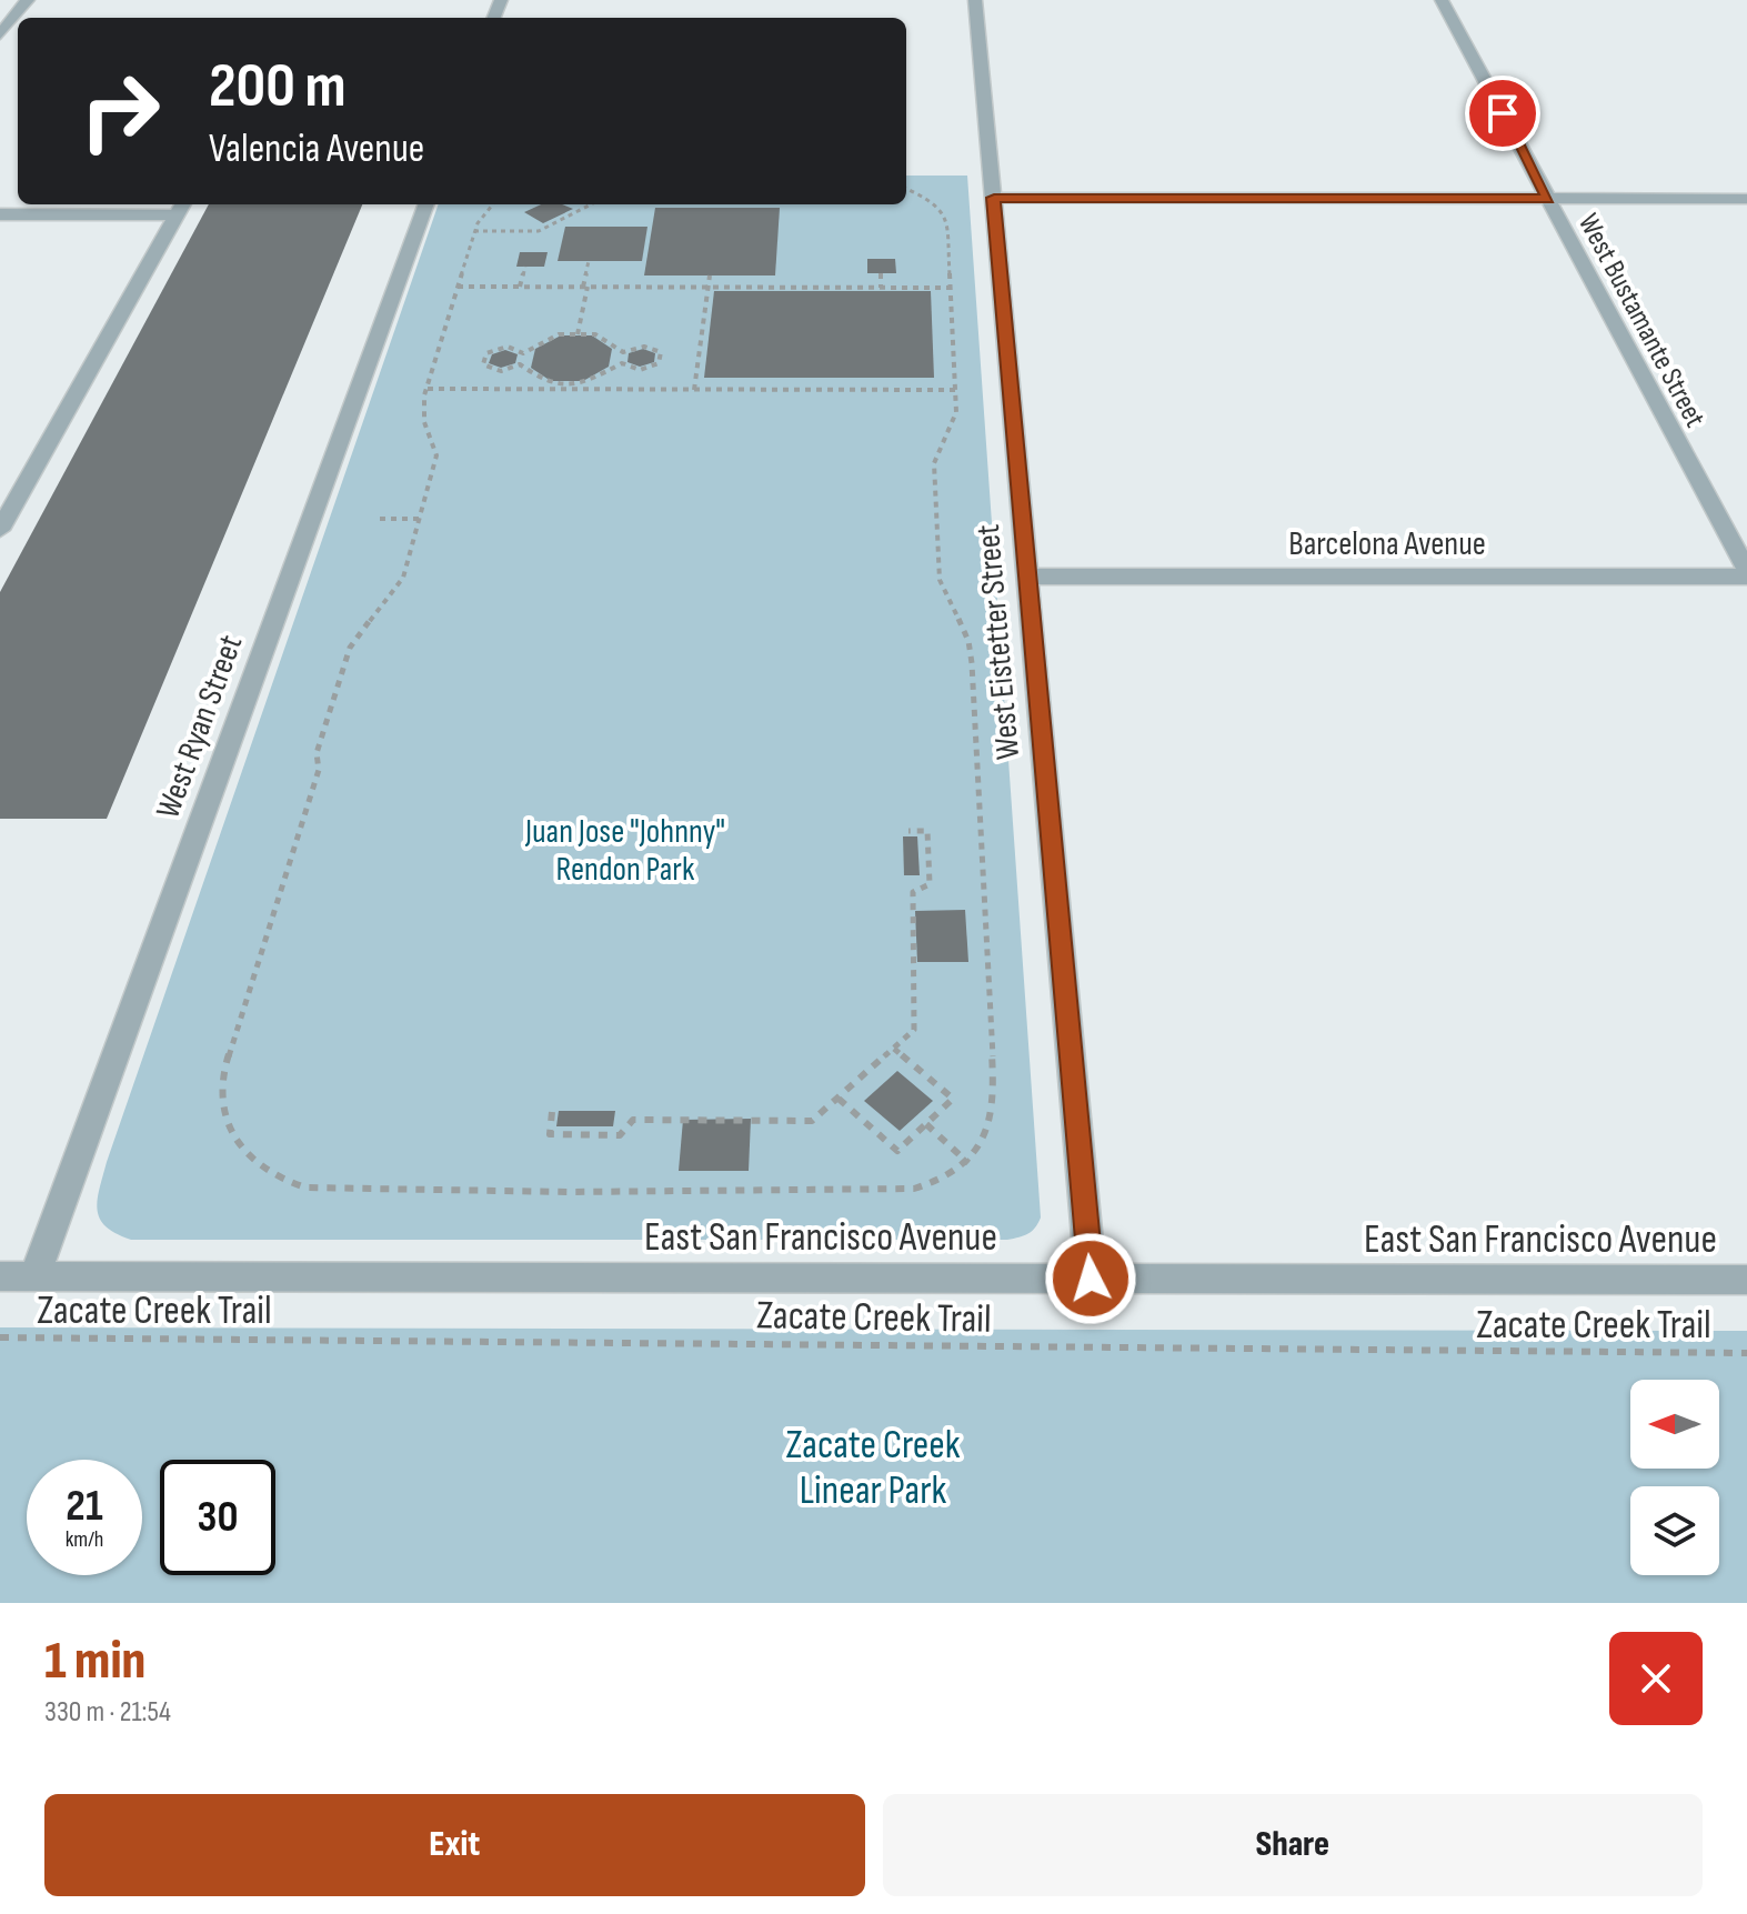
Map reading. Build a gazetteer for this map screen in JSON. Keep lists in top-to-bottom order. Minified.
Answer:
{"streets":{"street":["West Bustamante Street","Barcelona Avenue","West Eistetter Street","West Ryan Street","East San Francisco Avenue"],"path":["Zacate Creek Trail"]},"crossings":[["West Bustamante Street","Barcelona Avenue"],["Barcelona Avenue","West Eistetter Street"],["West Eistetter Street","East San Francisco Avenue"],["West Ryan Street","East San Francisco Avenue"]],"parks":["Juan Jose \"Johnny\" Rendon Park","Zacate Creek Linear Park"],"north":"left","page":{"turn":["200 m","Valencia Avenue"],"speed":"21 km/h","limit":"30","heading":["1 min","330 m · 21:54"],"buttons":["Exit","Share"]}}
